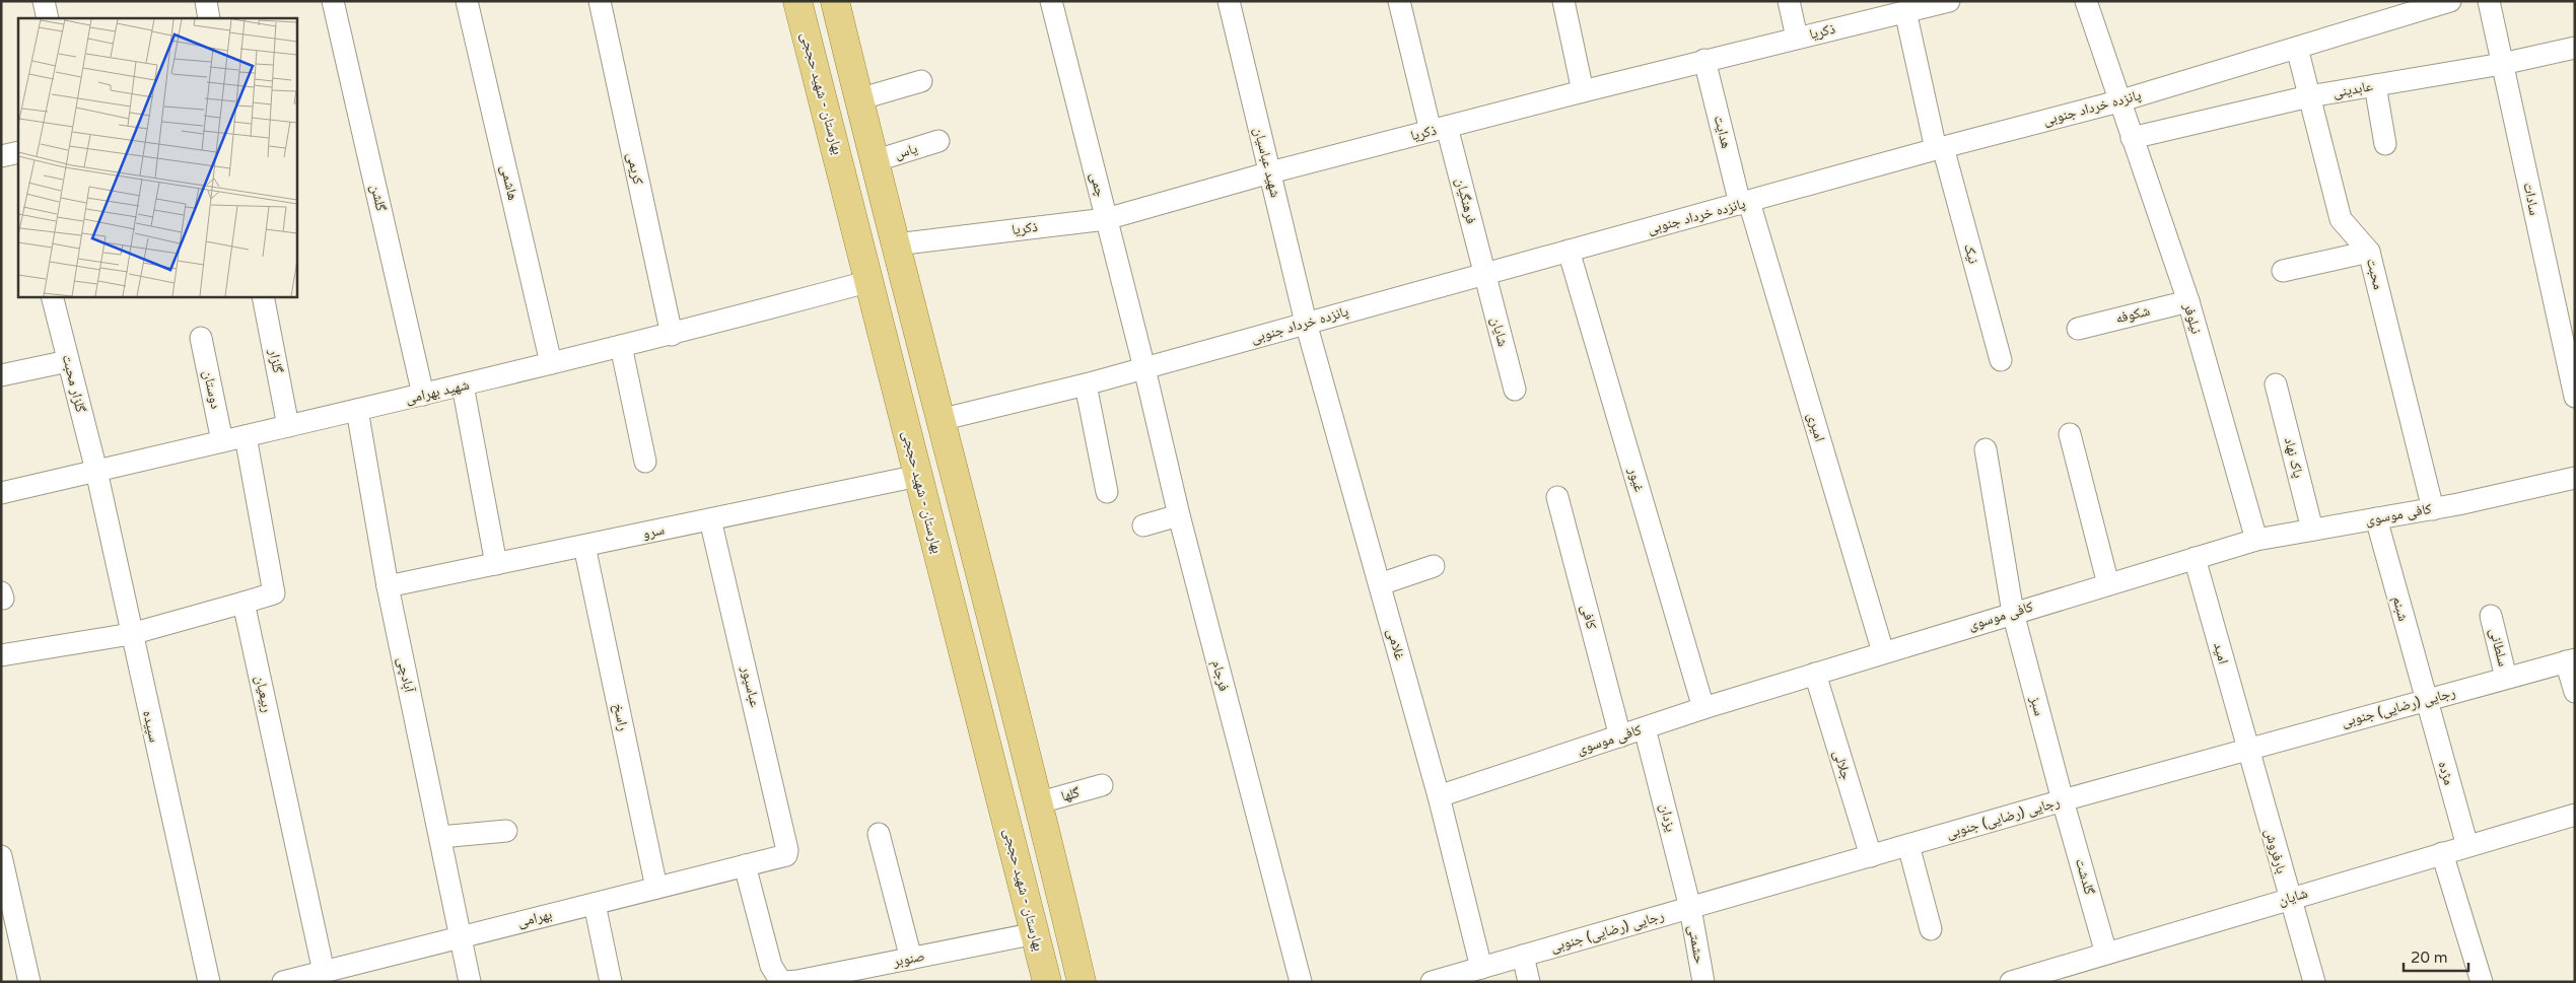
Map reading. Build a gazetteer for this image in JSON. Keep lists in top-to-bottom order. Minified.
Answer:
{"streets":{"main road":["بهارستان - شهید حججی"],"street":["ذکریا","عابدینی","پانزده خرداد جنوبی","هدایت","یاس","شهید عباسیان","کریمی","هاشمی","چمی","گلشن","سادات","فرهنگیان","نیک","محبت","شکوفه","نیلوفر","شایان","گلزار","گلزار محبت","دوستان","شهید بهرامی","امیری","پاک نهاد","غیور","کافی موسوی","سرو","شبنم","کافی","غلامی","سلطانی","امید","آبادچی","فرجام","عباسپور","ربیعیان","سبز","رجایی (رضایی) جنوبی","راسخ","سپیده","جلالی","مژده","گلها","یزدان","بارفروش","گلدشت","بهرامی","حشمتی","صنوبر"]},"crossings":[["ذکریا","هدایت"],["ذکریا","شهید عباسیان"],["ذکریا","چمی"],["ذکریا","فرهنگیان"],["ذکریا","نیک"],["عابدینی","سادات"],["عابدینی","محبت"],["عابدینی","نیلوفر"],["بهارستان - شهید حججی","شهید بهرامی"],["بهارستان - شهید حججی","سرو"],["بهارستان - شهید حججی","صنوبر"],["پانزده خرداد جنوبی","هدایت"],["پانزده خرداد جنوبی","شهید عباسیان"],["پانزده خرداد جنوبی","چمی"],["پانزده خرداد جنوبی","فرهنگیان"],["پانزده خرداد جنوبی","نیک"],["پانزده خرداد جنوبی","محبت"],["پانزده خرداد جنوبی","نیلوفر"],["پانزده خرداد جنوبی","شایان"],["پانزده خرداد جنوبی","امیری"],["پانزده خرداد جنوبی","غیور"],["پانزده خرداد جنوبی","غلامی"],["پانزده خرداد جنوبی","فرجام"],["هدایت","امیری"],["شهید عباسیان","غلامی"],["کریمی","شهید بهرامی"],["هاشمی","شهید بهرامی"],["چمی","فرجام"],["گلشن","شهید بهرامی"],["فرهنگیان","شایان"],["محبت","کافی موسوی"],["شکوفه","نیلوفر"],["نیلوفر","کافی موسوی"],["شایان","مژده"],["شایان","بارفروش"],["شایان","گلدشت"],["گلزار","شهید بهرامی"],["گلزار محبت","شهید بهرامی"],["گلزار محبت","سپیده"],["دوستان","شهید بهرامی"],["شهید بهرامی","آبادچی"],["شهید بهرامی","سپیده"],["امیری","کافی موسوی"],["پاک نهاد","کافی موسوی"],["غیور","کافی موسوی"],["کافی موسوی","شبنم"],["کافی موسوی","کافی"],["کافی موسوی","غلامی"],["کافی موسوی","امید"],["کافی موسوی","سبز"],["کافی موسوی","جلالی"],["کافی موسوی","یزدان"],["سرو","آبادچی"],["سرو","عباسپور"],["سرو","راسخ"],["شبنم","رجایی (رضایی) جنوبی"],["شبنم","مژده"],["غلامی","رجایی (رضایی) جنوبی"],["سلطانی","رجایی (رضایی) جنوبی"],["امید","رجایی (رضایی) جنوبی"],["امید","بارفروش"],["آبادچی","بهرامی"],["عباسپور","بهرامی"],["ربیعیان","بهرامی"],["سبز","رجایی (رضایی) جنوبی"],["سبز","گلدشت"],["رجایی (رضایی) جنوبی","جلالی"],["رجایی (رضایی) جنوبی","مژده"],["رجایی (رضایی) جنوبی","یزدان"],["رجایی (رضایی) جنوبی","بارفروش"],["رجایی (رضایی) جنوبی","گلدشت"],["رجایی (رضایی) جنوبی","حشمتی"],["راسخ","بهرامی"],["یزدان","حشمتی"],["بهرامی","صنوبر"]],"scale_bar":"20 m"}
